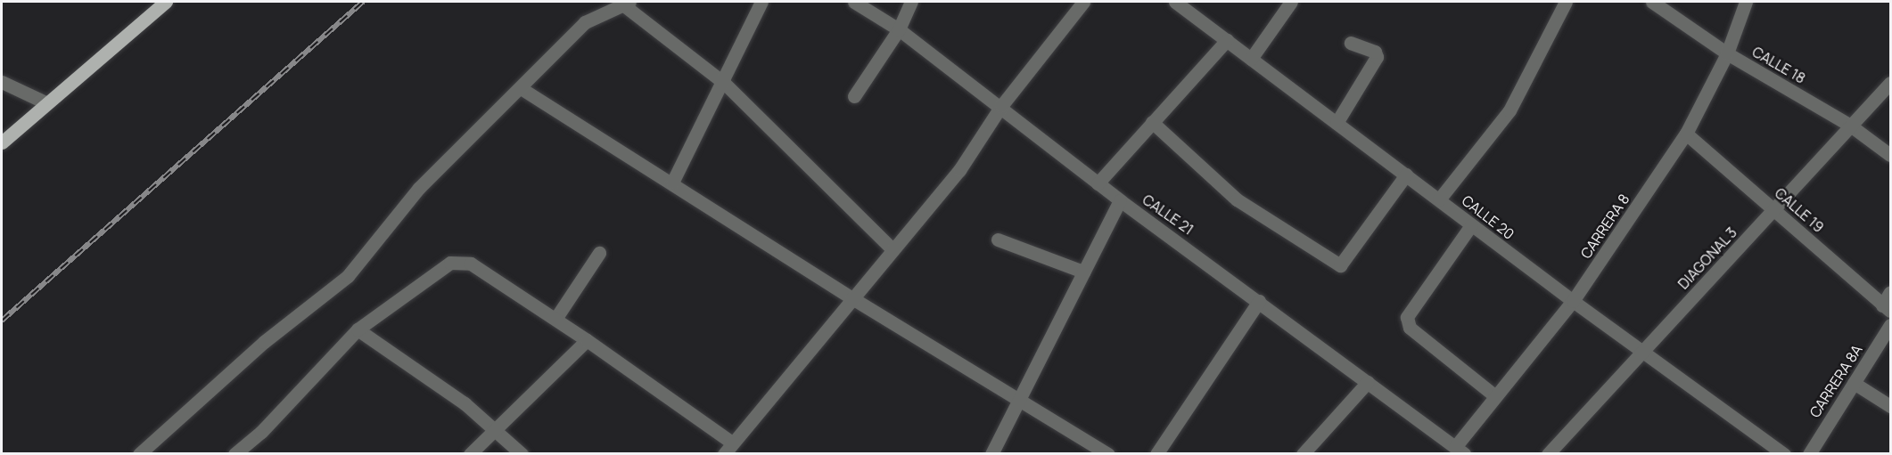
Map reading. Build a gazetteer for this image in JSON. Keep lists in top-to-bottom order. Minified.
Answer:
{"streets":{"street":["CALLE 18","CALLE 19","CALLE 21","CALLE 20","CARRERA 8","DIAGONAL 3","CARRERA 8A"]},"crossings":[["CALLE 18","CARRERA 8"],["CALLE 18","DIAGONAL 3"],["CALLE 19","CARRERA 8"],["CALLE 19","DIAGONAL 3"],["CALLE 21","CARRERA 8"],["CALLE 20","CARRERA 8"],["CALLE 20","DIAGONAL 3"]]}
